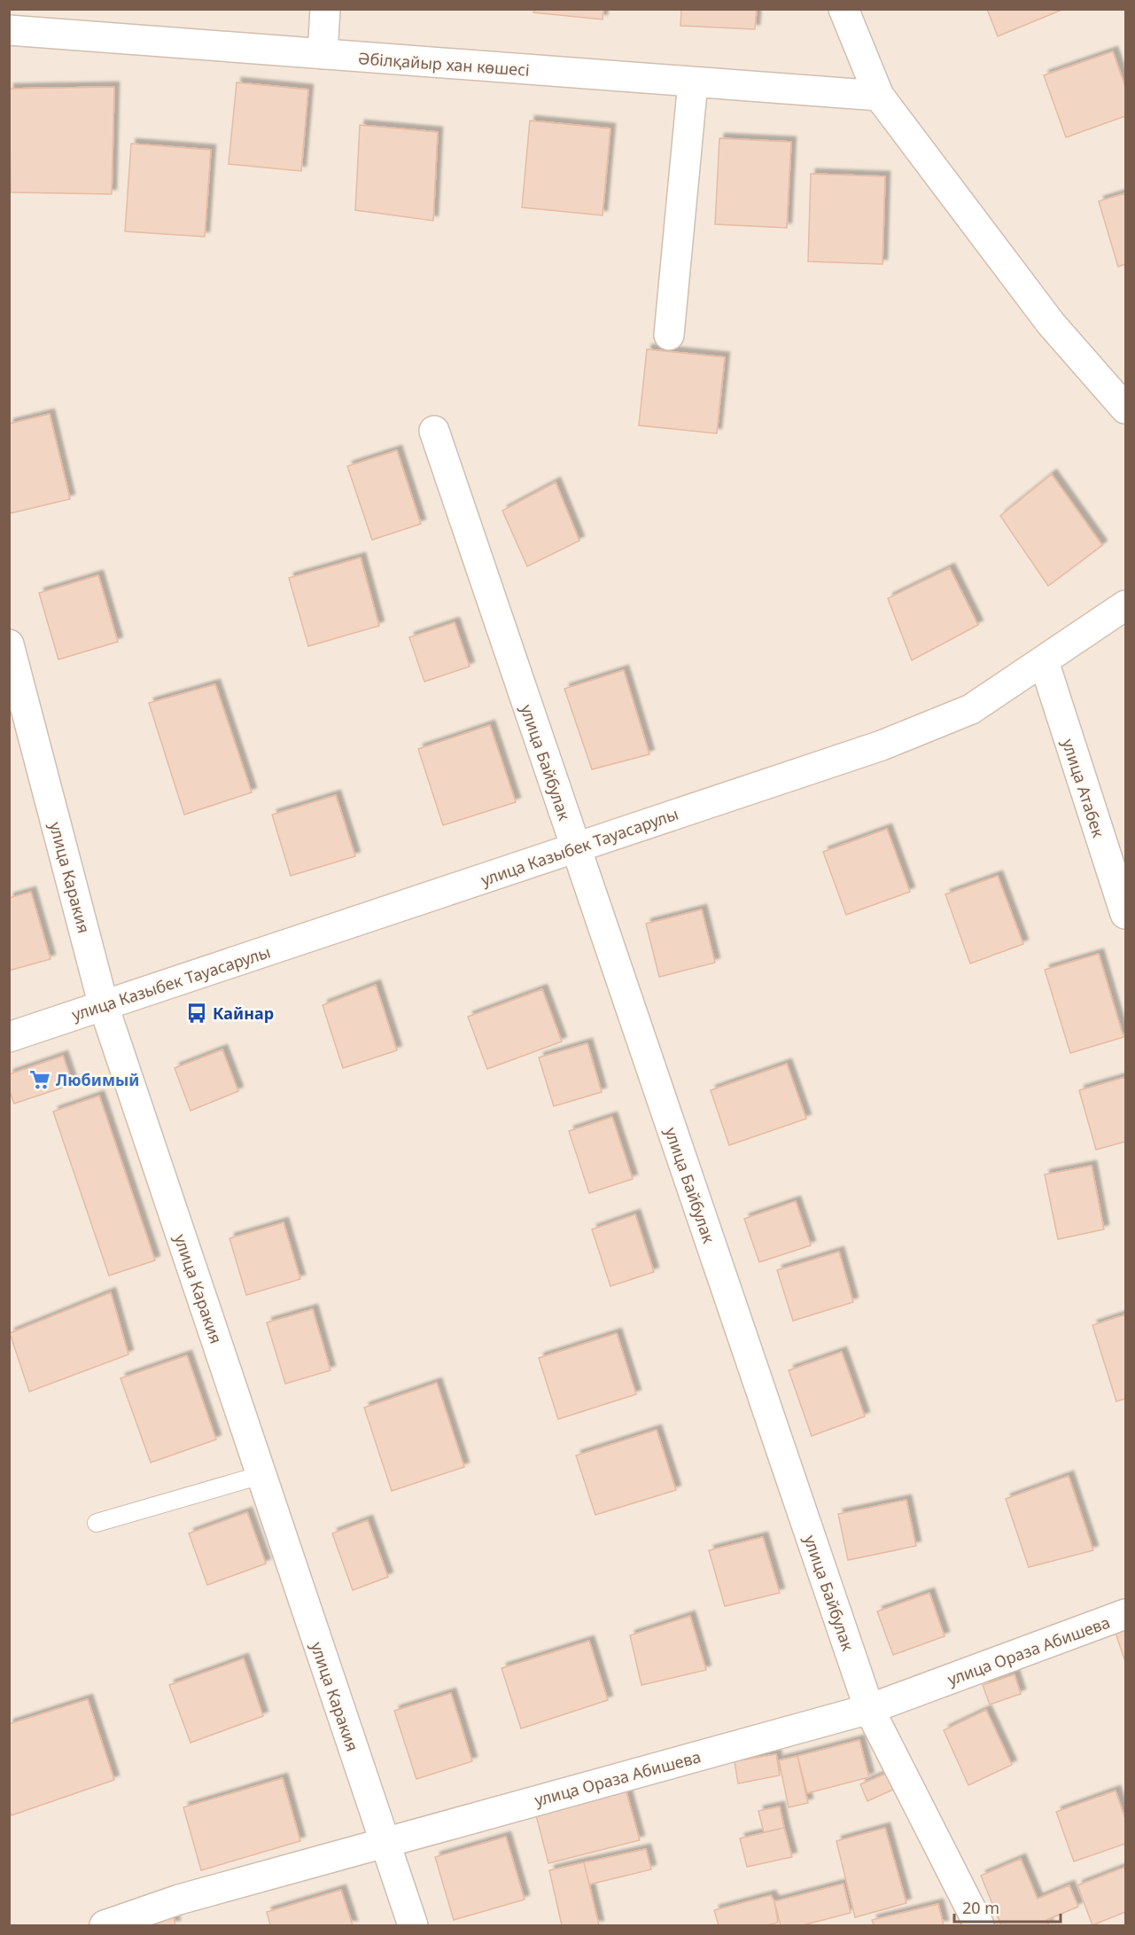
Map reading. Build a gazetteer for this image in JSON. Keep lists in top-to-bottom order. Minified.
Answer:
{"streets":{"street":["Әбілқайыр хан көшесі","улица Байбулак","улица Атабек","улица Казыбек Тауасарулы","улица Каракия","улица Ораза Абишева"]},"crossings":[["улица Байбулак","улица Казыбек Тауасарулы"],["улица Байбулак","улица Ораза Абишева"],["улица Атабек","улица Казыбек Тауасарулы"],["улица Казыбек Тауасарулы","улица Каракия"],["улица Каракия","улица Ораза Абишева"]],"places":{"bus stop":["Кайнар"],"supermarket":["Любимый"]},"scale_bar":"20 m"}
